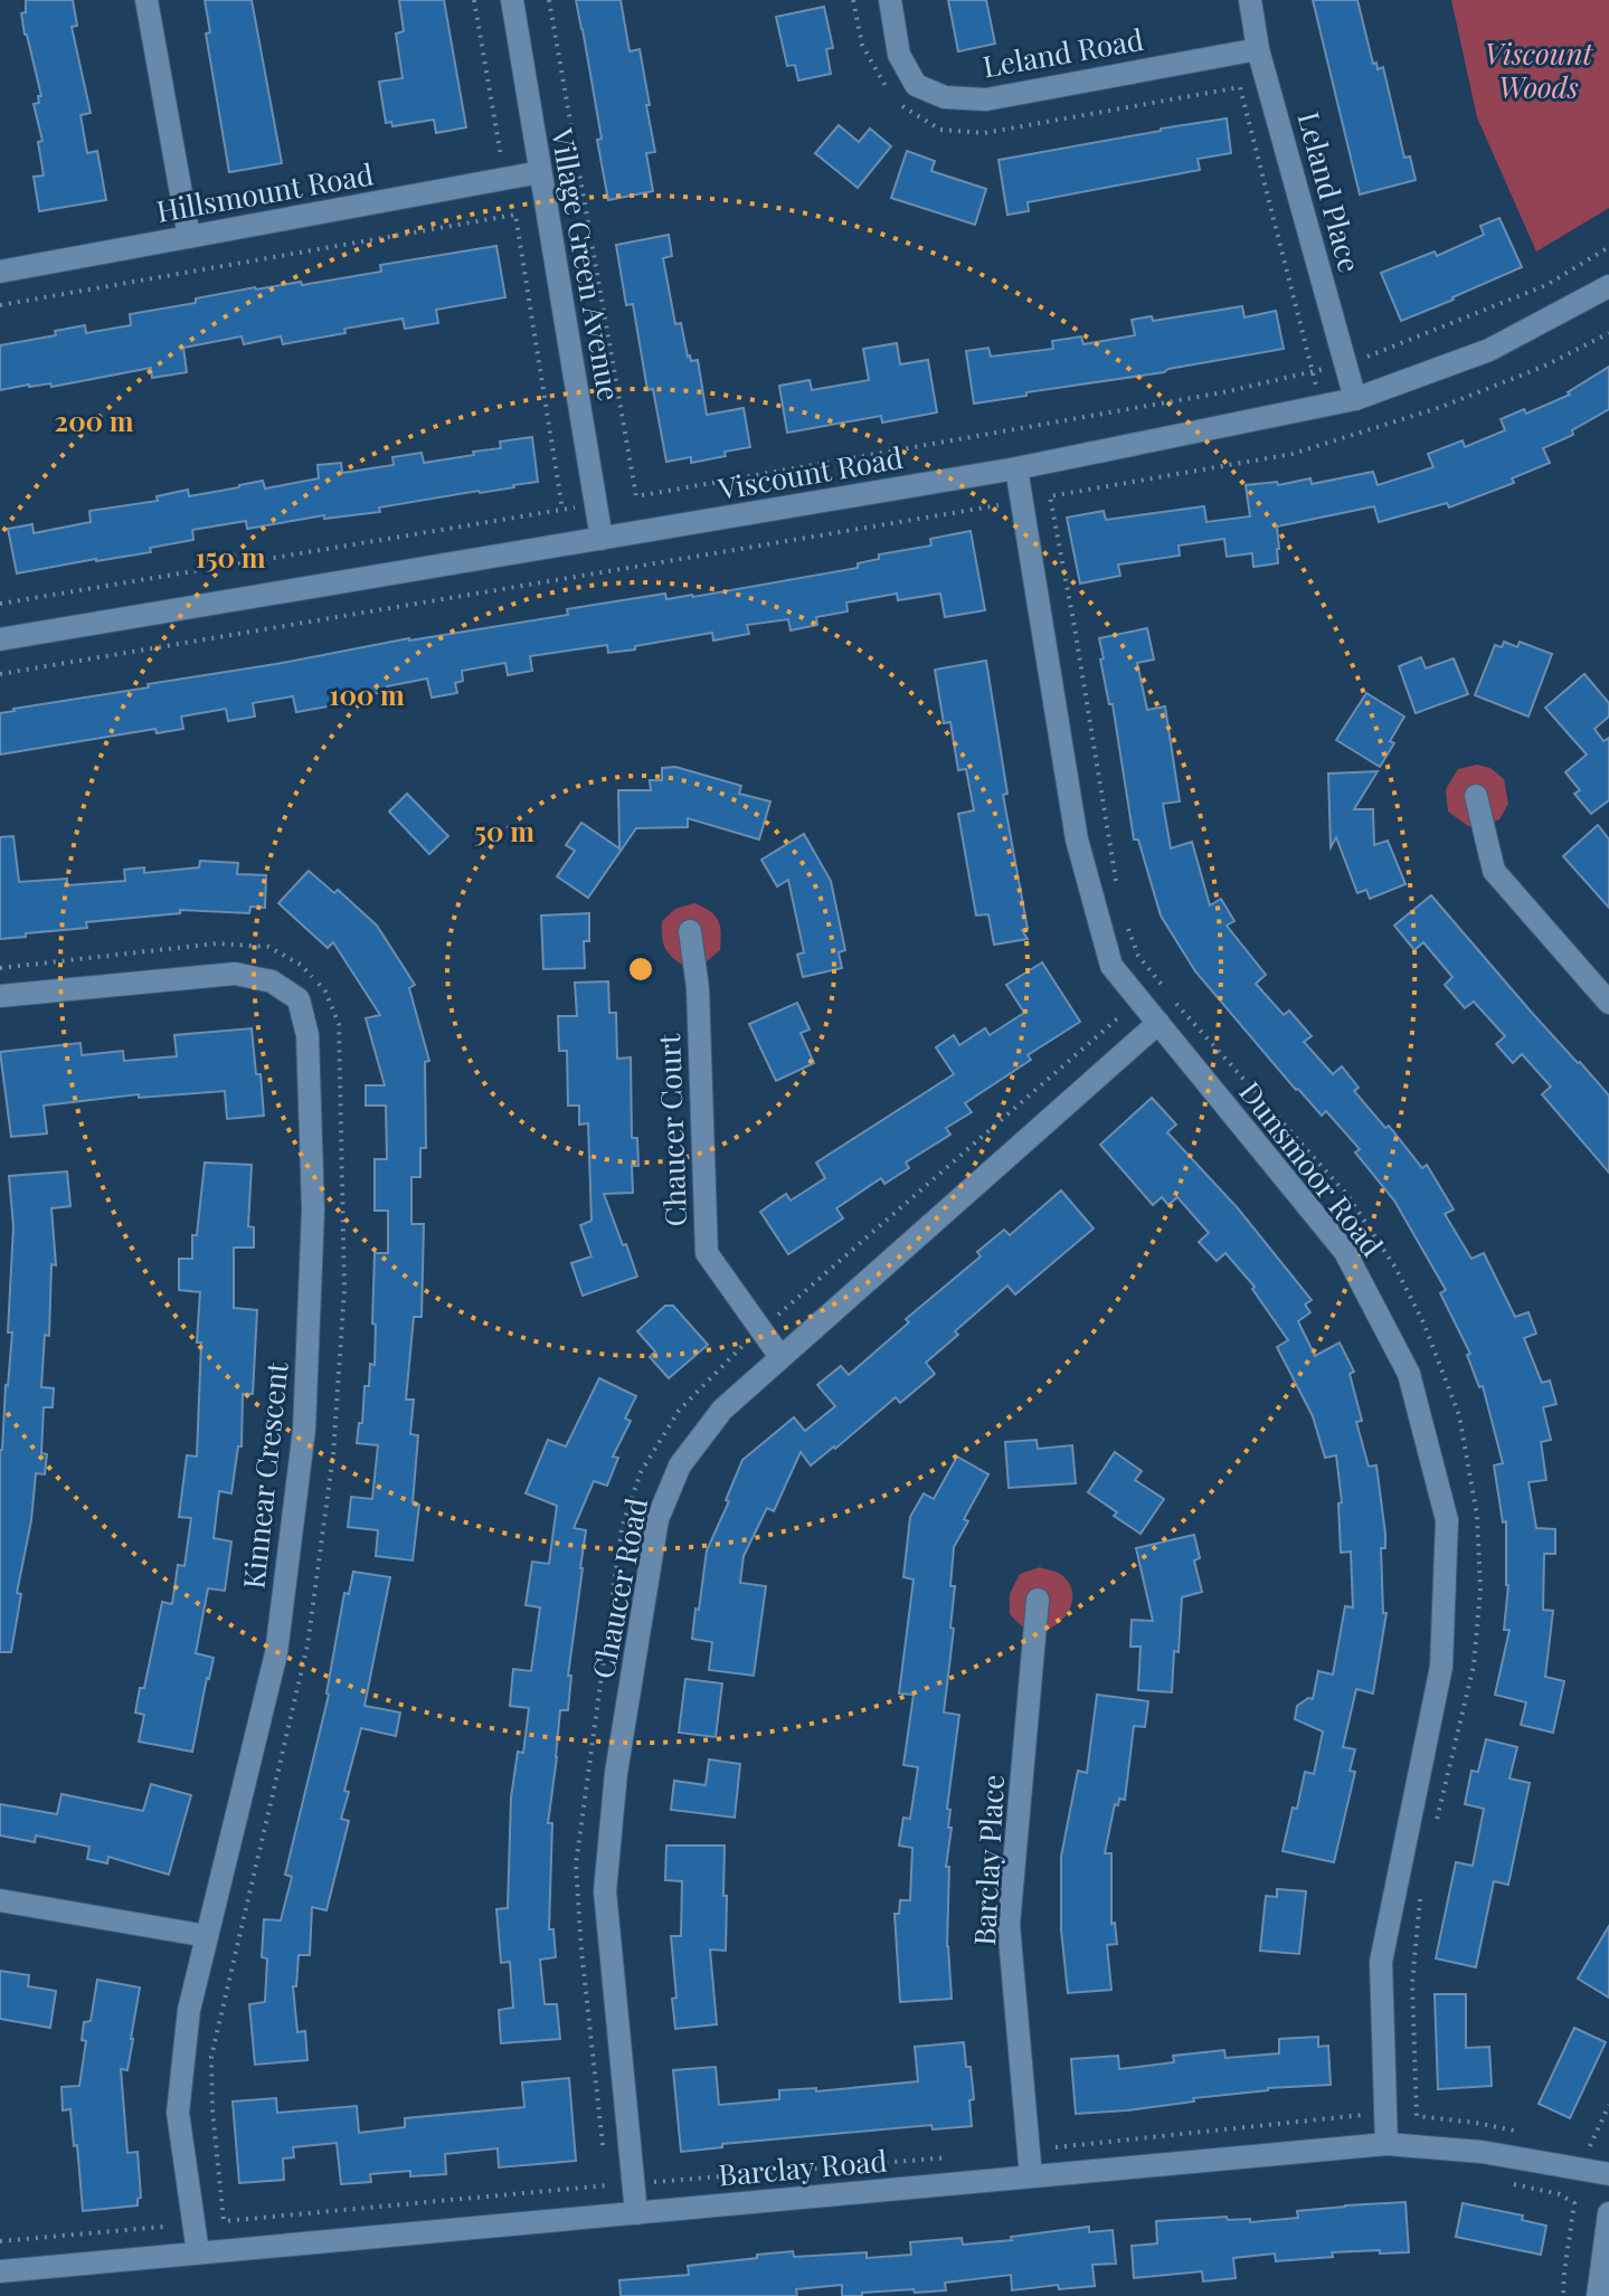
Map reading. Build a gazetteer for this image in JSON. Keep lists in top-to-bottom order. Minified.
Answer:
{"streets":{"street":["Leland Road","Leland Place","Hillsmount Road","Village Green Avenue","Viscount Road","Chaucer Court","Dunsmoor Road","Kinnear Crescent","Chaucer Road","Barclay Place","Barclay Road"]},"crossings":[["Leland Road","Leland Place"],["Leland Place","Viscount Road"],["Hillsmount Road","Village Green Avenue"],["Village Green Avenue","Viscount Road"],["Viscount Road","Dunsmoor Road"],["Chaucer Court","Chaucer Road"],["Dunsmoor Road","Chaucer Road"],["Dunsmoor Road","Barclay Road"],["Kinnear Crescent","Barclay Road"],["Chaucer Road","Barclay Road"],["Barclay Place","Barclay Road"]],"parks":["Viscount Woods"],"rings":["200 m","150 m","100 m","50 m"]}
